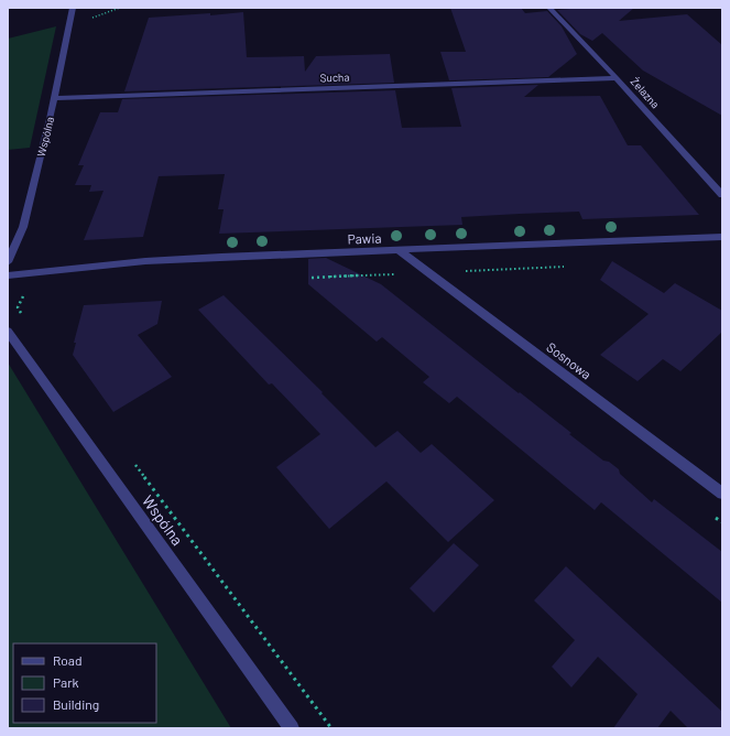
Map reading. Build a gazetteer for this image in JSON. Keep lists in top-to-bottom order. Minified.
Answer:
{"streets":{"street":["Sucha","Żelazna","Wspólna","Pawia","Sosnowa"]},"crossings":[["Sucha","Żelazna"],["Sucha","Wspólna"],["Pawia","Sosnowa"]],"legend":["Road","Park","Building"]}
